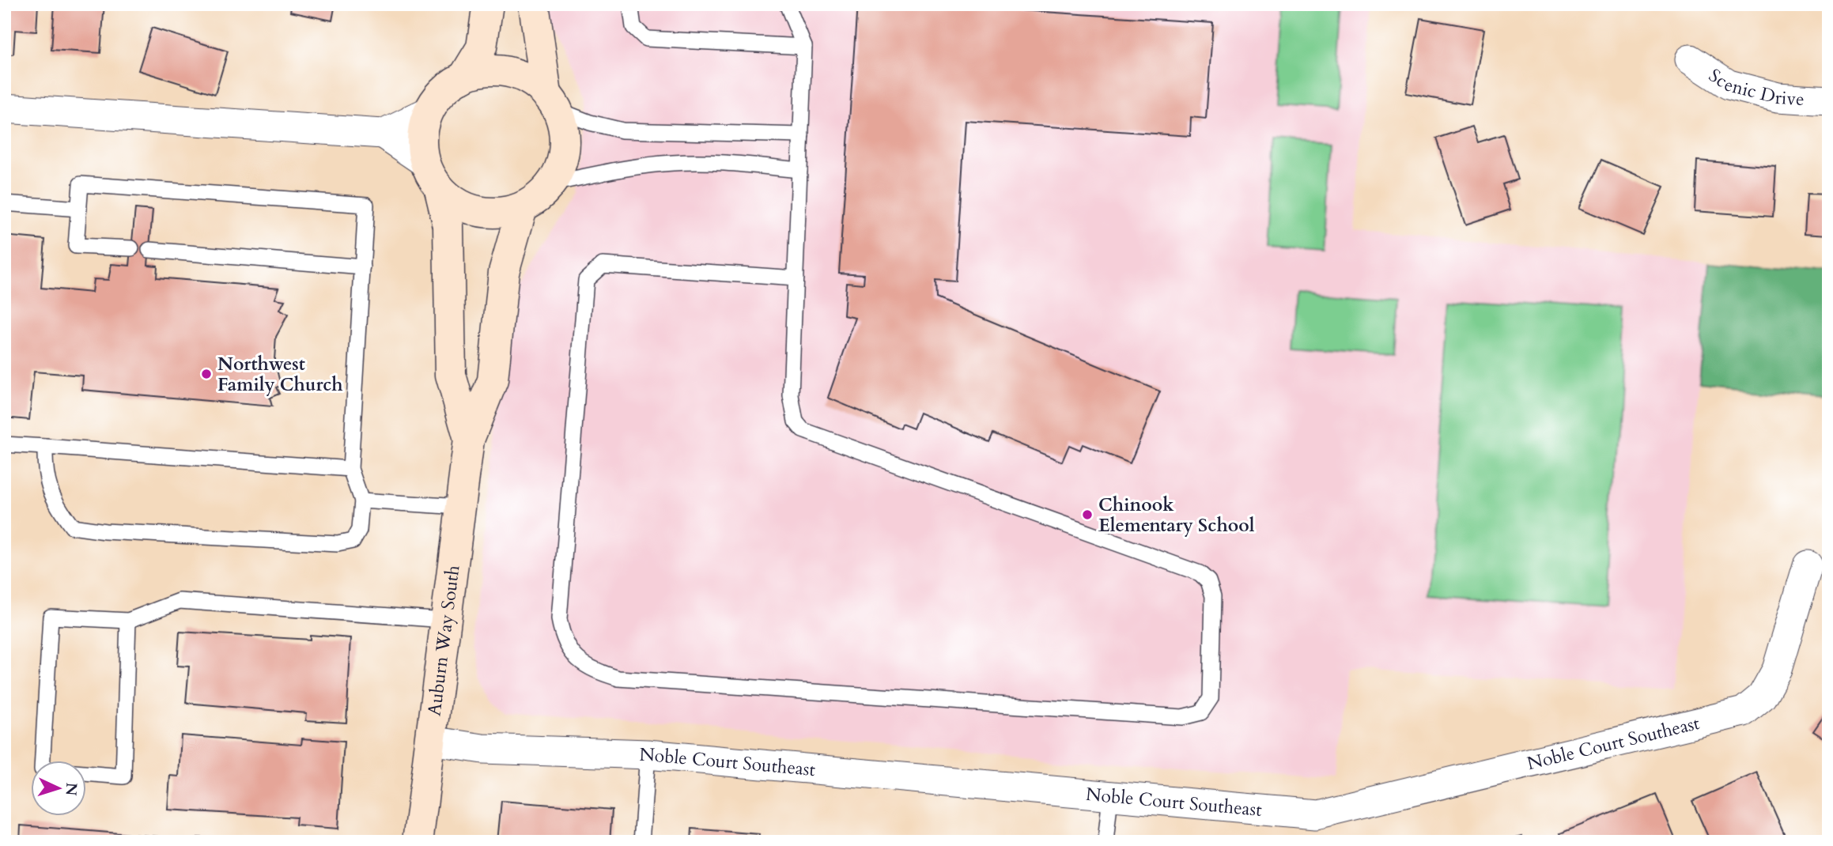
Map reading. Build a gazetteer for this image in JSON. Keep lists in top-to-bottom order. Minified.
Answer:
{"streets":{"main road":["Auburn Way South"],"street":["Scenic Drive","Noble Court Southeast"]},"crossings":[["Auburn Way South","Noble Court Southeast"]],"places":["Northwest Family Church","Chinook Elementary School"],"north":"right"}
